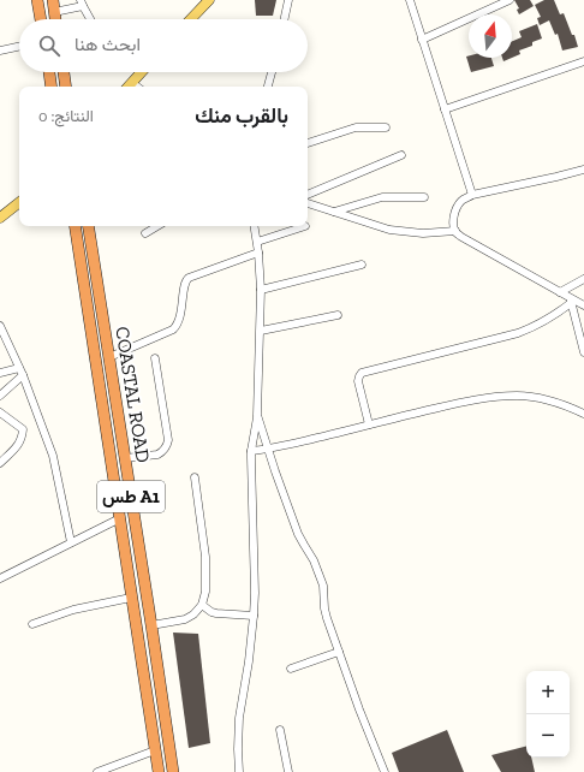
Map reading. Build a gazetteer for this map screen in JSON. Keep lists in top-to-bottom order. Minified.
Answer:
{"streets":{"highway":["COASTAL ROAD","طس A1"]},"north":"top","page":{"search":"ابحث هنا","heading":["بالقرب منك","النتائج: 0"],"map_buttons":["+","−"]}}
